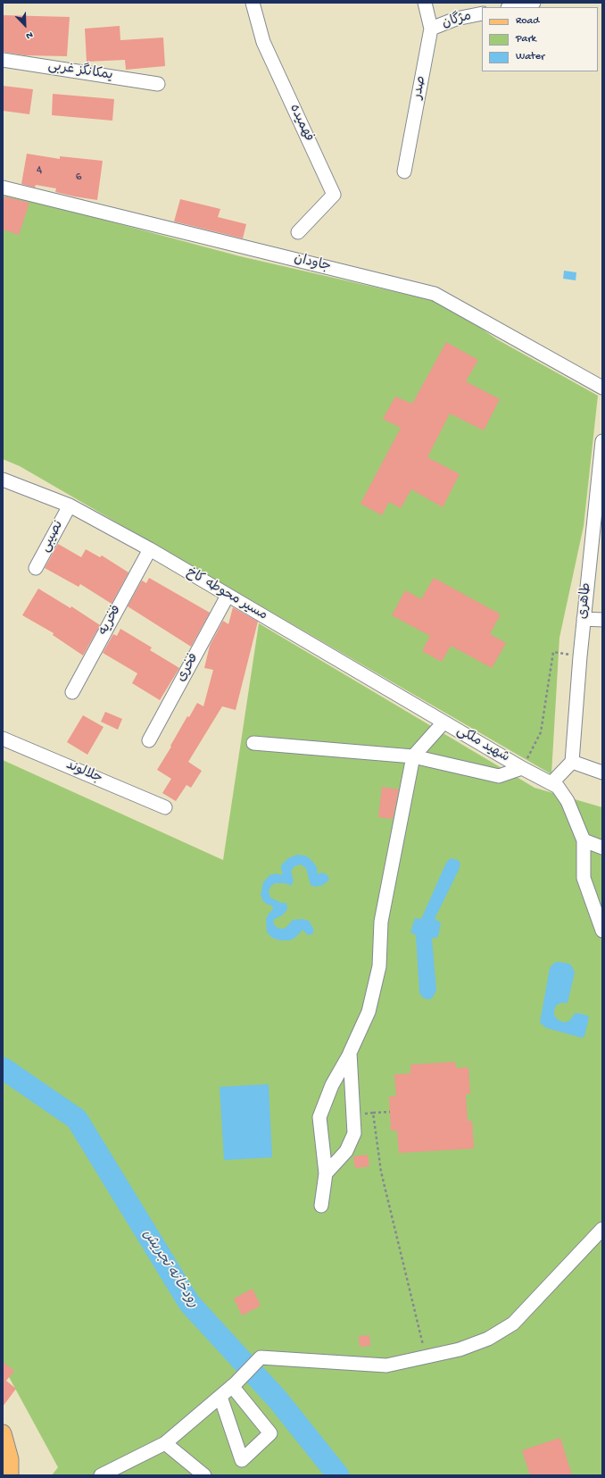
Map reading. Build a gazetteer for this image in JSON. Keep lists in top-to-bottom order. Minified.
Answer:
{"streets":{"street":["مژگان","یمکانگز غربی","صدر","فهمیده","جاودان","نصیبی","مسیر محوطه کاخ","طاهری","فخریه","فخری","شهید ملکی","جلالوند"]},"crossings":[["مژگان","صدر"],["نصیبی","مسیر محوطه کاخ"],["مسیر محوطه کاخ","فخریه"],["مسیر محوطه کاخ","فخری"],["مسیر محوطه کاخ","شهید ملکی"]],"water":["رودخانه تجریش"],"house_numbers":["4","6"],"legend":["Road","Park","Water"],"north":"bottom right"}
